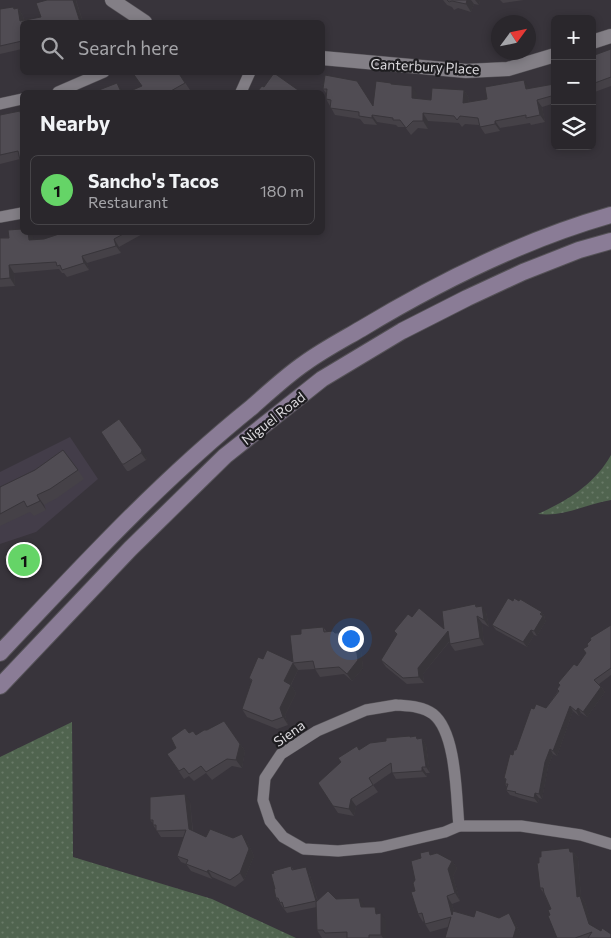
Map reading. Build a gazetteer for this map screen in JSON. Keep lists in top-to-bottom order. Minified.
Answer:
{"streets":{"main road":["Niguel Road"],"street":["Canterbury Place","Siena"]},"north":"top right","page":{"map_buttons":["+","−"],"search":"Search here","heading":"Nearby","list":[{"mark":"1","name":"Sancho's Tacos","note":"Restaurant","value":"180 m"}],"pins":"1"}}
